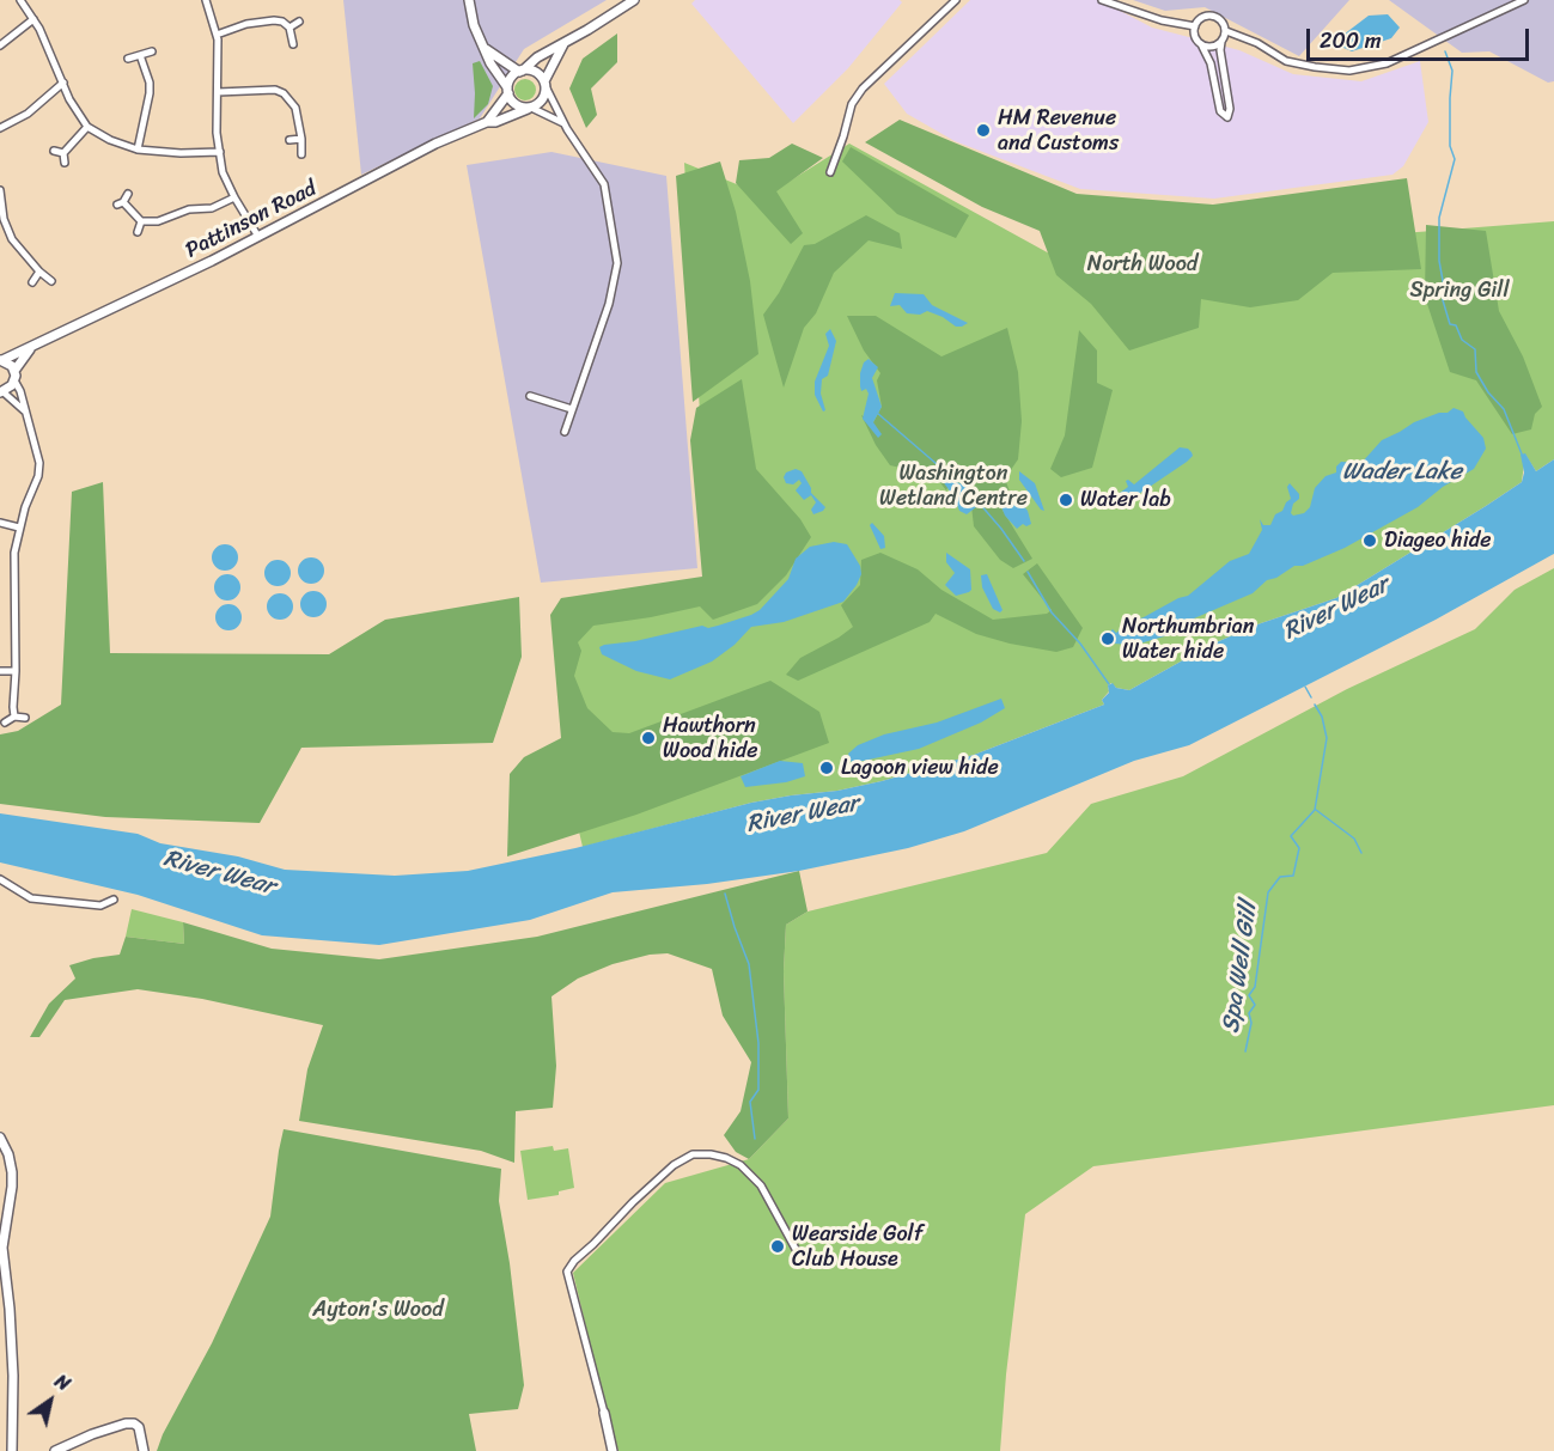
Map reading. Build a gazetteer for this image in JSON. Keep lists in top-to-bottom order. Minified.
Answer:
{"streets":{"street":["Pattinson Road"]},"water":["Wader Lake","River Wear","Spa Well Gill"],"parks":["North Wood","Spring Gill","Washington Wetland Centre","Ayton's Wood"],"places":["HM Revenue and Customs","Water lab","Diageo hide","Northumbrian Water hide","Hawthorn Wood hide","Lagoon view hide","Wearside Golf Club House"],"scale_bar":"200 m","north":"top right"}
